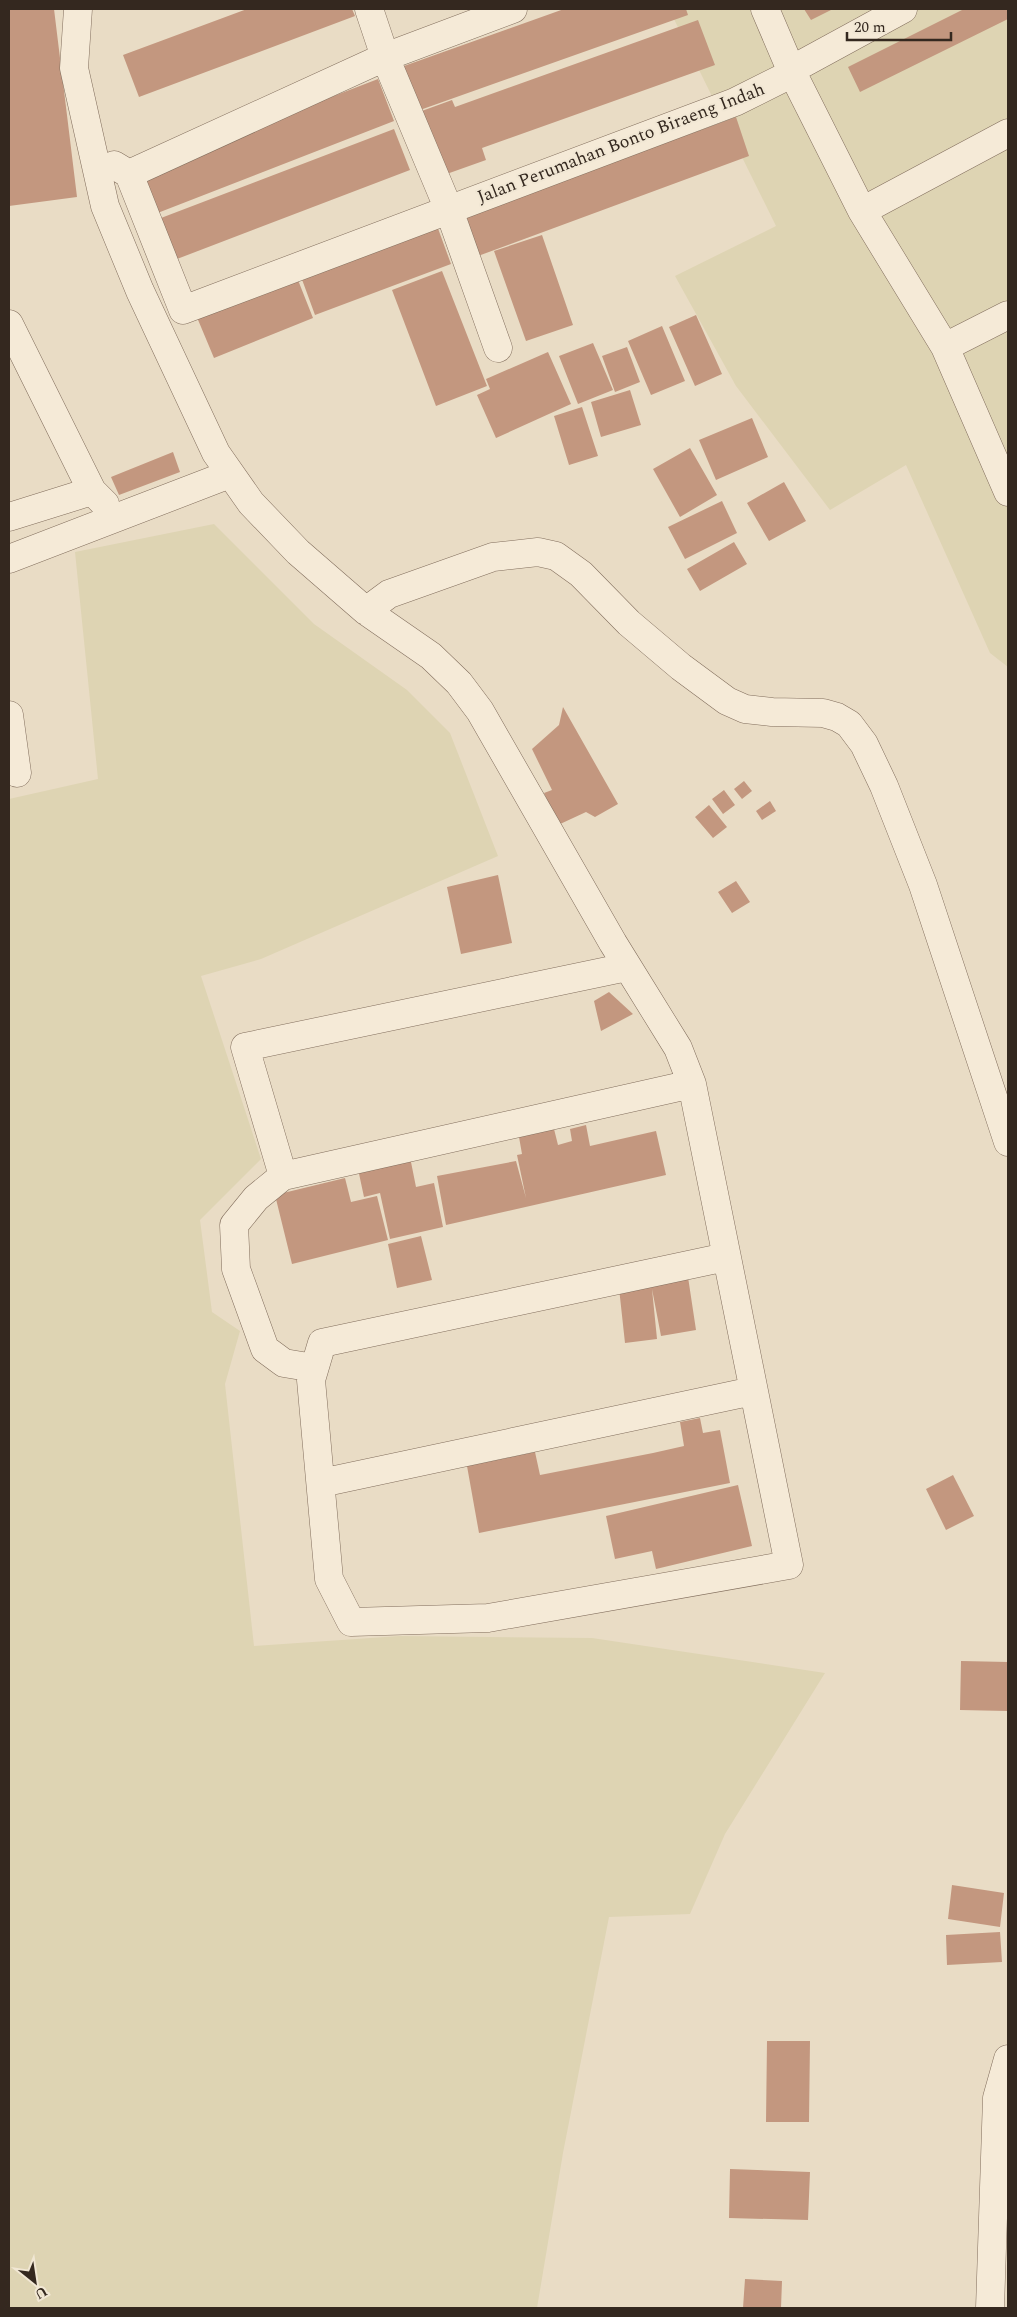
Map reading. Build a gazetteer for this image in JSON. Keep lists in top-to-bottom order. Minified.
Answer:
{"streets":{"street":["Jalan Perumahan Bonto Biraeng Indah"]},"scale_bar":"20 m","north":"bottom right"}
